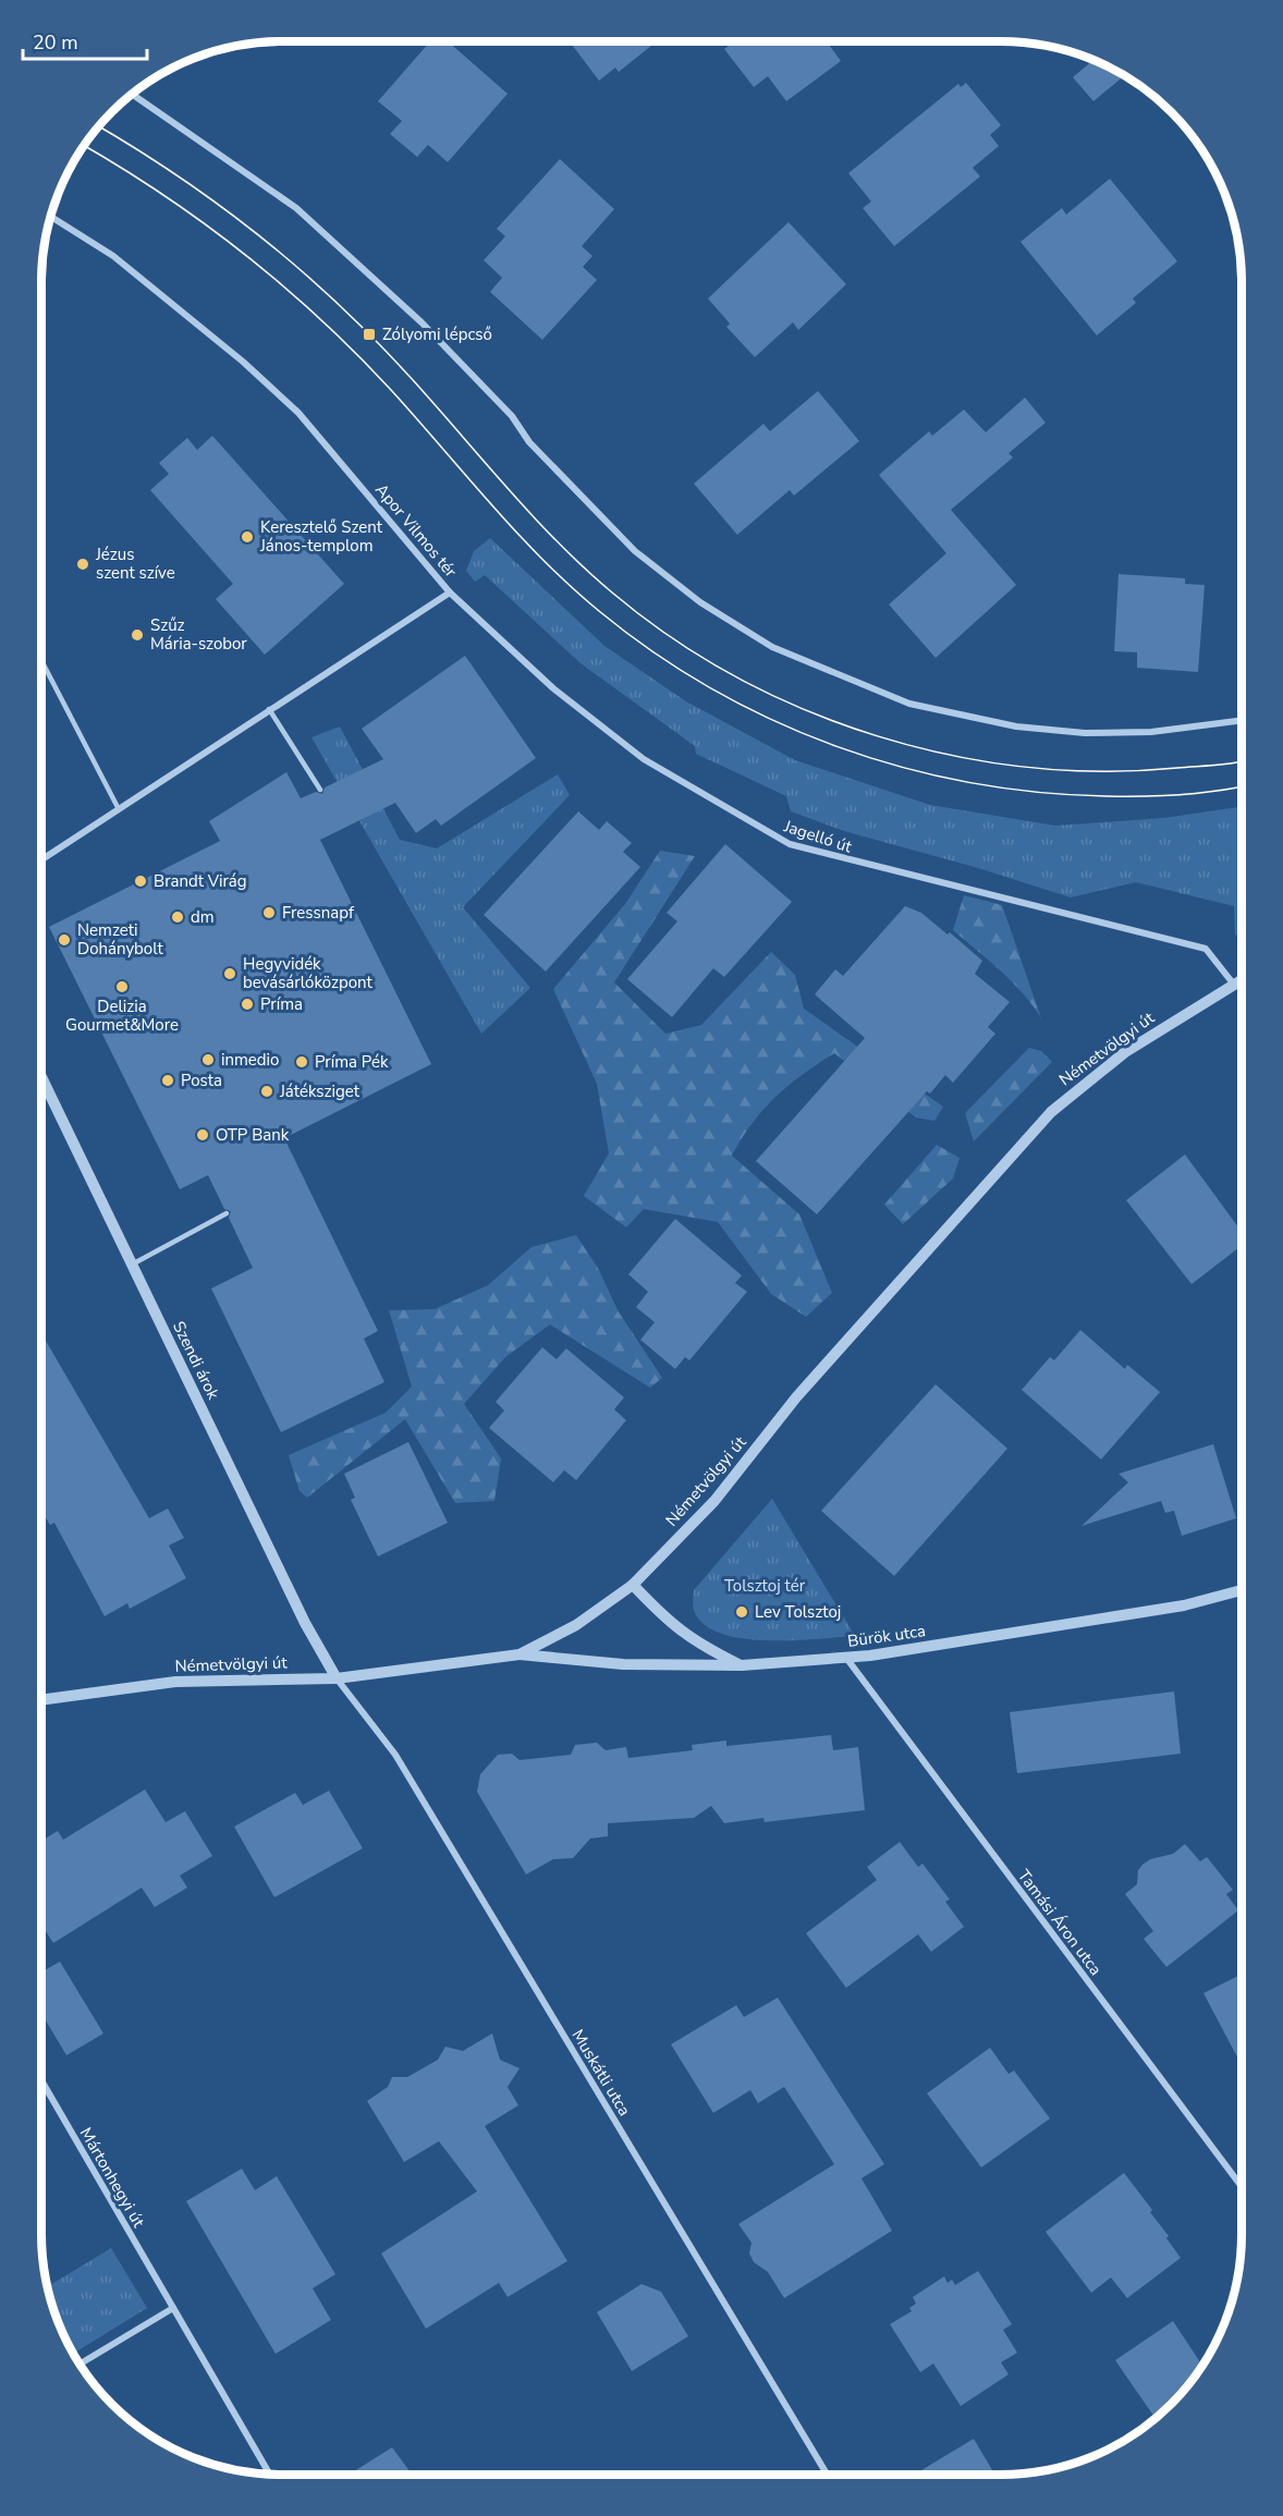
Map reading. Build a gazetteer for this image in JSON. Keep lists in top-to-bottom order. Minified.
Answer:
{"streets":{"street":["Apor Vilmos tér","Jagelló út","Németvölgyi út","Szendi árok","Bürök utca","Tamási Áron utca","Muskátli utca","Mártonhegyi út"]},"crossings":[["Apor Vilmos tér","Jagelló út"],["Jagelló út","Németvölgyi út"],["Németvölgyi út","Szendi árok"],["Németvölgyi út","Bürök utca"],["Németvölgyi út","Muskátli utca"],["Szendi árok","Muskátli utca"],["Bürök utca","Tamási Áron utca"]],"parks":["Tolsztoj tér"],"places":{"transit":["Zólyomi lépcső"],"other":["Keresztelő Szent János-templom","Jézus szent szíve","Szűz Mária-szobor","Brandt Virág","Fressnapf","dm","Nemzeti Dohánybolt","Hegyvidék bevásárlóközpont","Delizia Gourmet&More","Príma","inmedio","Príma Pék","Posta","Játéksziget","OTP Bank","Lev Tolsztoj"]},"scale_bar":"20 m"}
